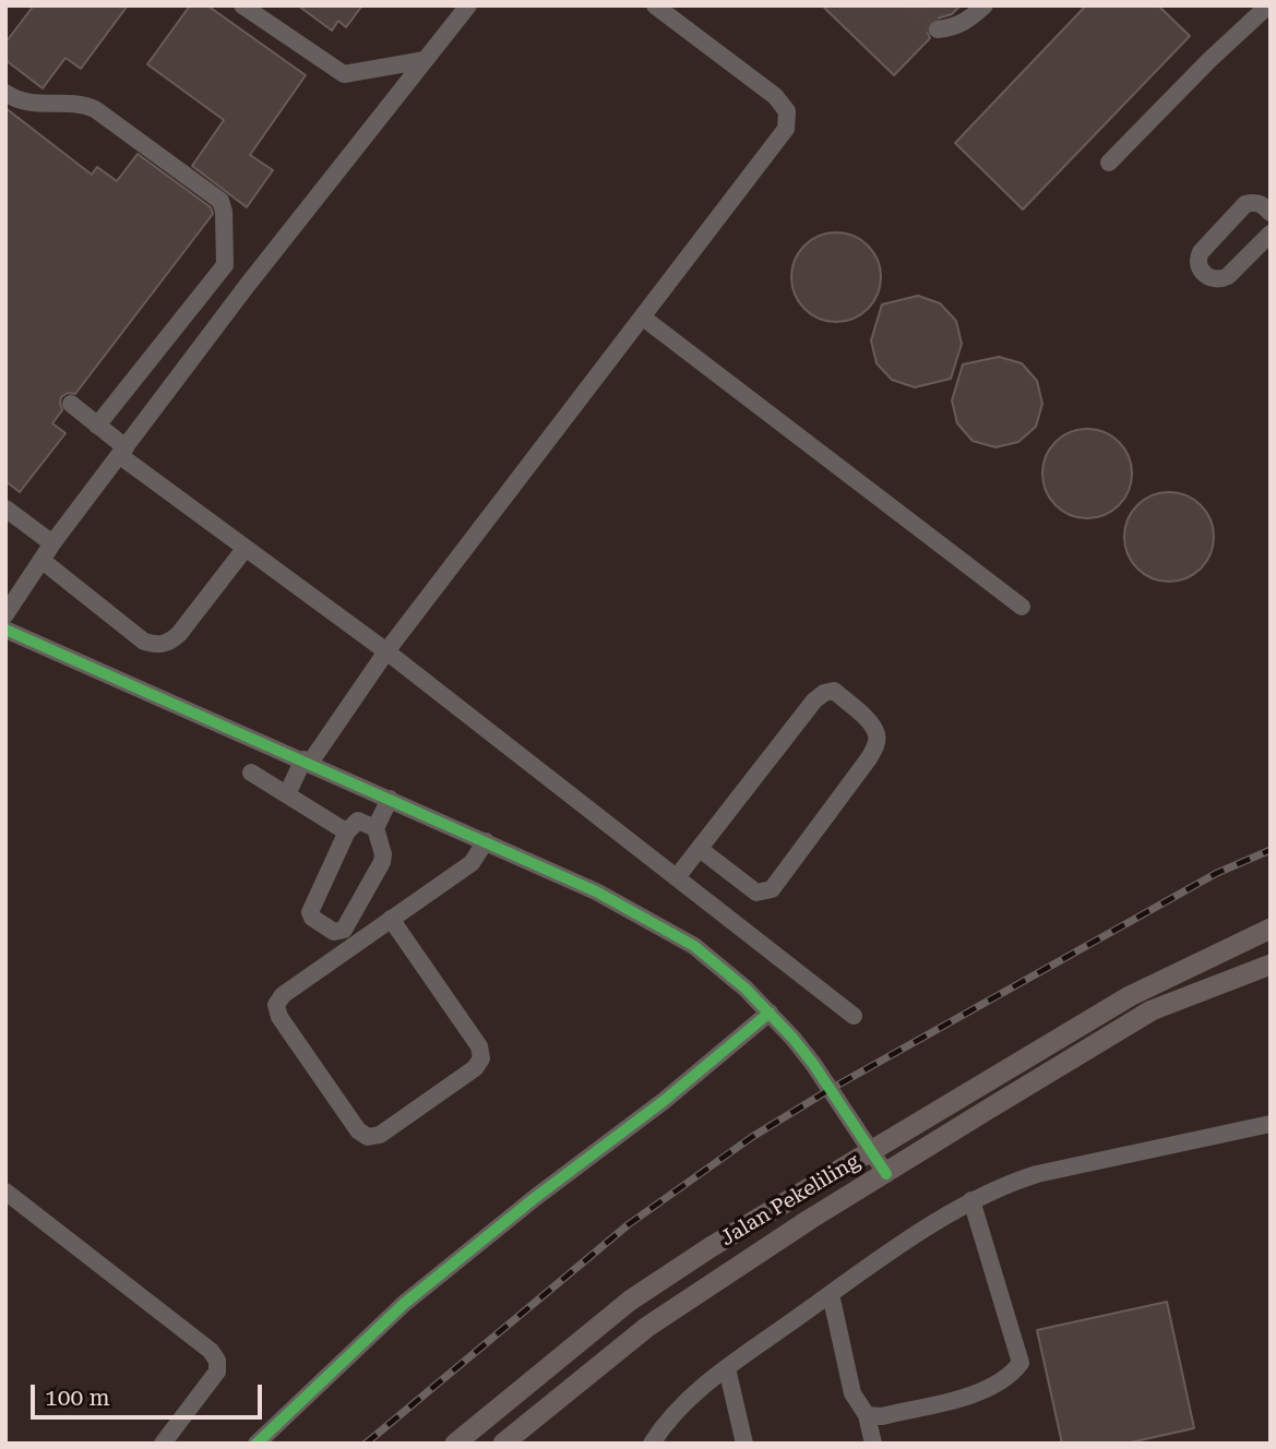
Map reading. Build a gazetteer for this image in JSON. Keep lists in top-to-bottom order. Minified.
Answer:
{"streets":{"main road":["Jalan Pekeliling"]},"scale_bar":"100 m"}
